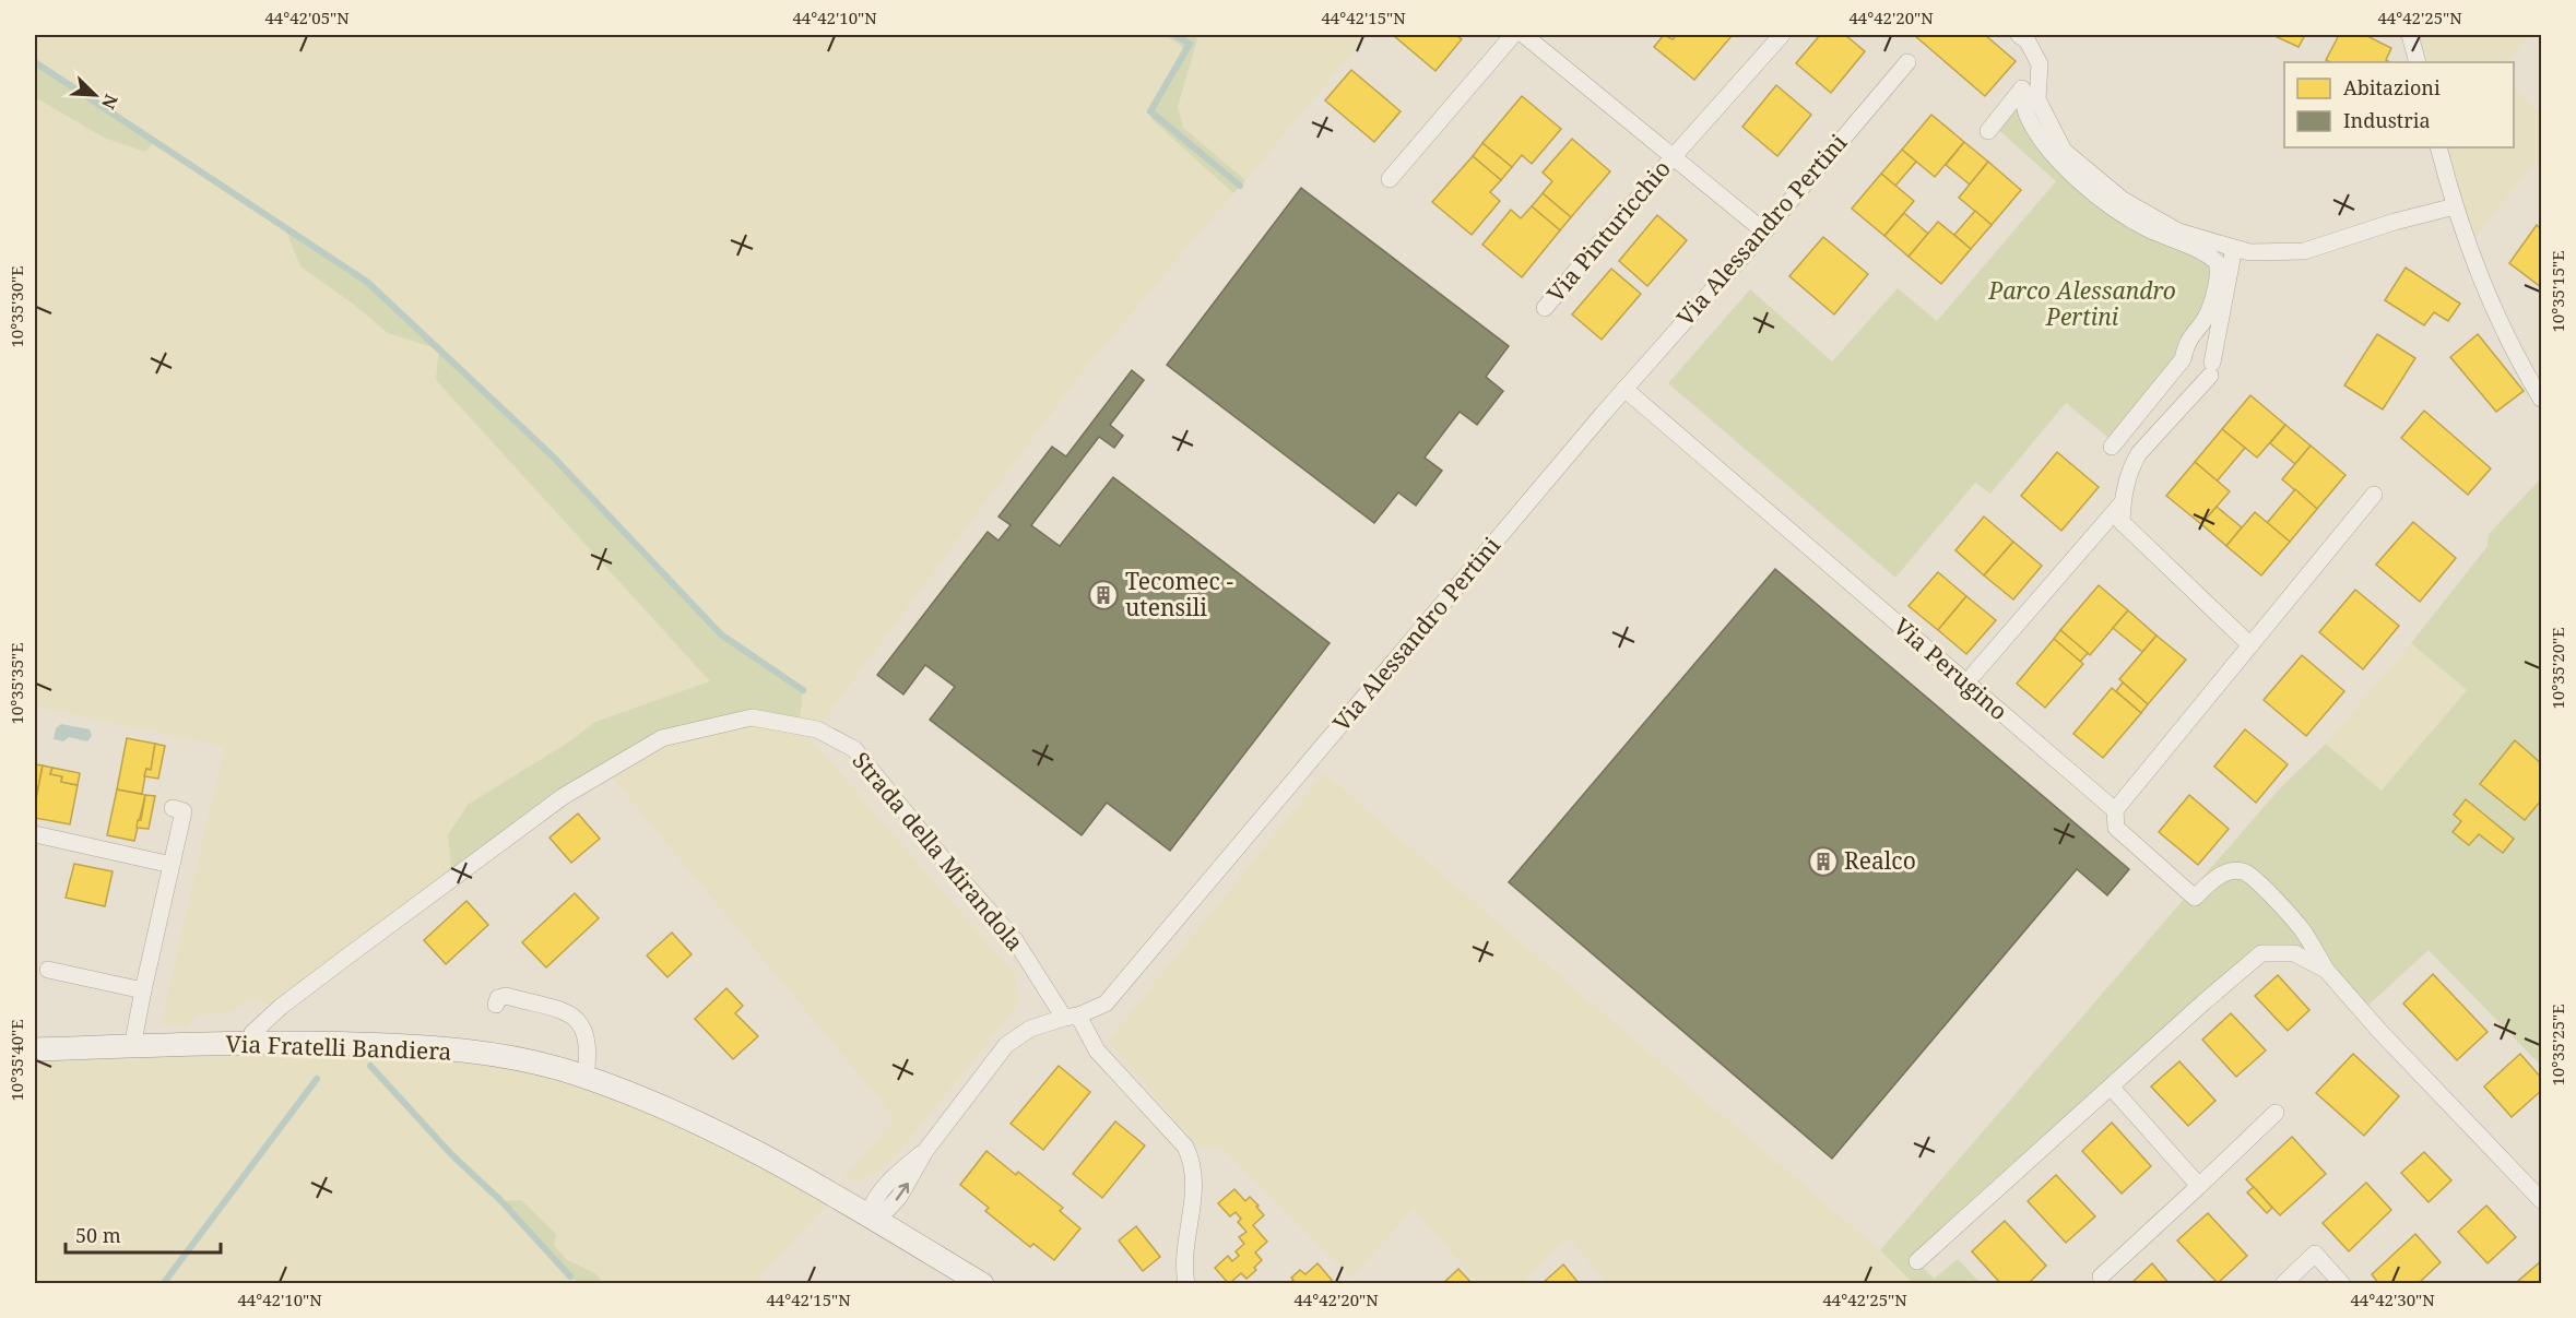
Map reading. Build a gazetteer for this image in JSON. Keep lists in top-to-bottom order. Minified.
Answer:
{"streets":{"street":["Via Alessandro Pertini","Via Pinturicchio","Via Perugino","Strada della Mirandola","Via Fratelli Bandiera"]},"crossings":[["Via Alessandro Pertini","Via Pinturicchio"],["Via Alessandro Pertini","Via Perugino"],["Via Alessandro Pertini","Strada della Mirandola"],["Via Alessandro Pertini","Via Fratelli Bandiera"]],"parks":["Parco Alessandro Pertini"],"places":{"building":["Tecomec - utensili","Realco"]},"legend":["Abitazioni","Industria"],"scale_bar":"50 m","north":"bottom right","coordinates":["44°42'05\"N","44°42'10\"N","44°42'15\"N","44°42'20\"N","44°42'25\"N","10°35'15\"E","10°35'30\"E","10°35'20\"E","10°35'35\"E","10°35'25\"E","10°35'40\"E","44°42'30\"N"]}
